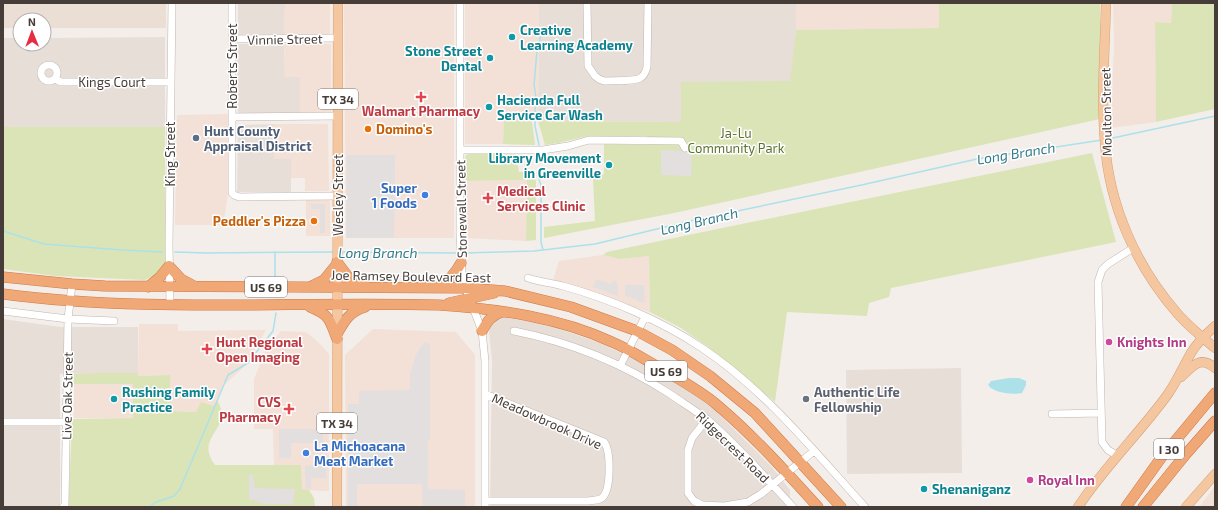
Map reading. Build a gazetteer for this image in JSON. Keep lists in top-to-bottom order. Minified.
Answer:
{"streets":{"highway":["Joe Ramsey Boulevard East","US 69","I 30"],"main road":["TX 34","Moulton Street","Wesley Street"],"street":["Vinnie Street","Roberts Street","Kings Court","King Street","Stonewall Street","Live Oak Street","Meadowbrook Drive","Ridgecrest Road"]},"crossings":[["Vinnie Street","Roberts Street"],["Vinnie Street","Wesley Street"],["Roberts Street","Wesley Street"],["Kings Court","King Street"],["King Street","Joe Ramsey Boulevard East"],["King Street","US 69"],["Wesley Street","Joe Ramsey Boulevard East"],["Wesley Street","US 69"],["Stonewall Street","Joe Ramsey Boulevard East"],["Stonewall Street","US 69"],["Stonewall Street","Meadowbrook Drive"],["Joe Ramsey Boulevard East","Live Oak Street"],["US 69","Live Oak Street"]],"water":["Long Branch"],"parks":["Ja-Lu Community Park"],"places":{"other":["Creative Learning Academy","Stone Street Dental","Hacienda Full Service Car Wash","Domino's","Hunt County Appraisal District","Library Movement in Greenville","Super 1 Foods","Peddler's Pizza","Knights Inn","Rushing Family Practice","Authentic Life Fellowship","La Michoacana Meat Market","Royal Inn","Shenaniganz"],"health":["Walmart Pharmacy","Medical Services Clinic","Hunt Regional Open Imaging","CVS Pharmacy"]},"north":"top"}
